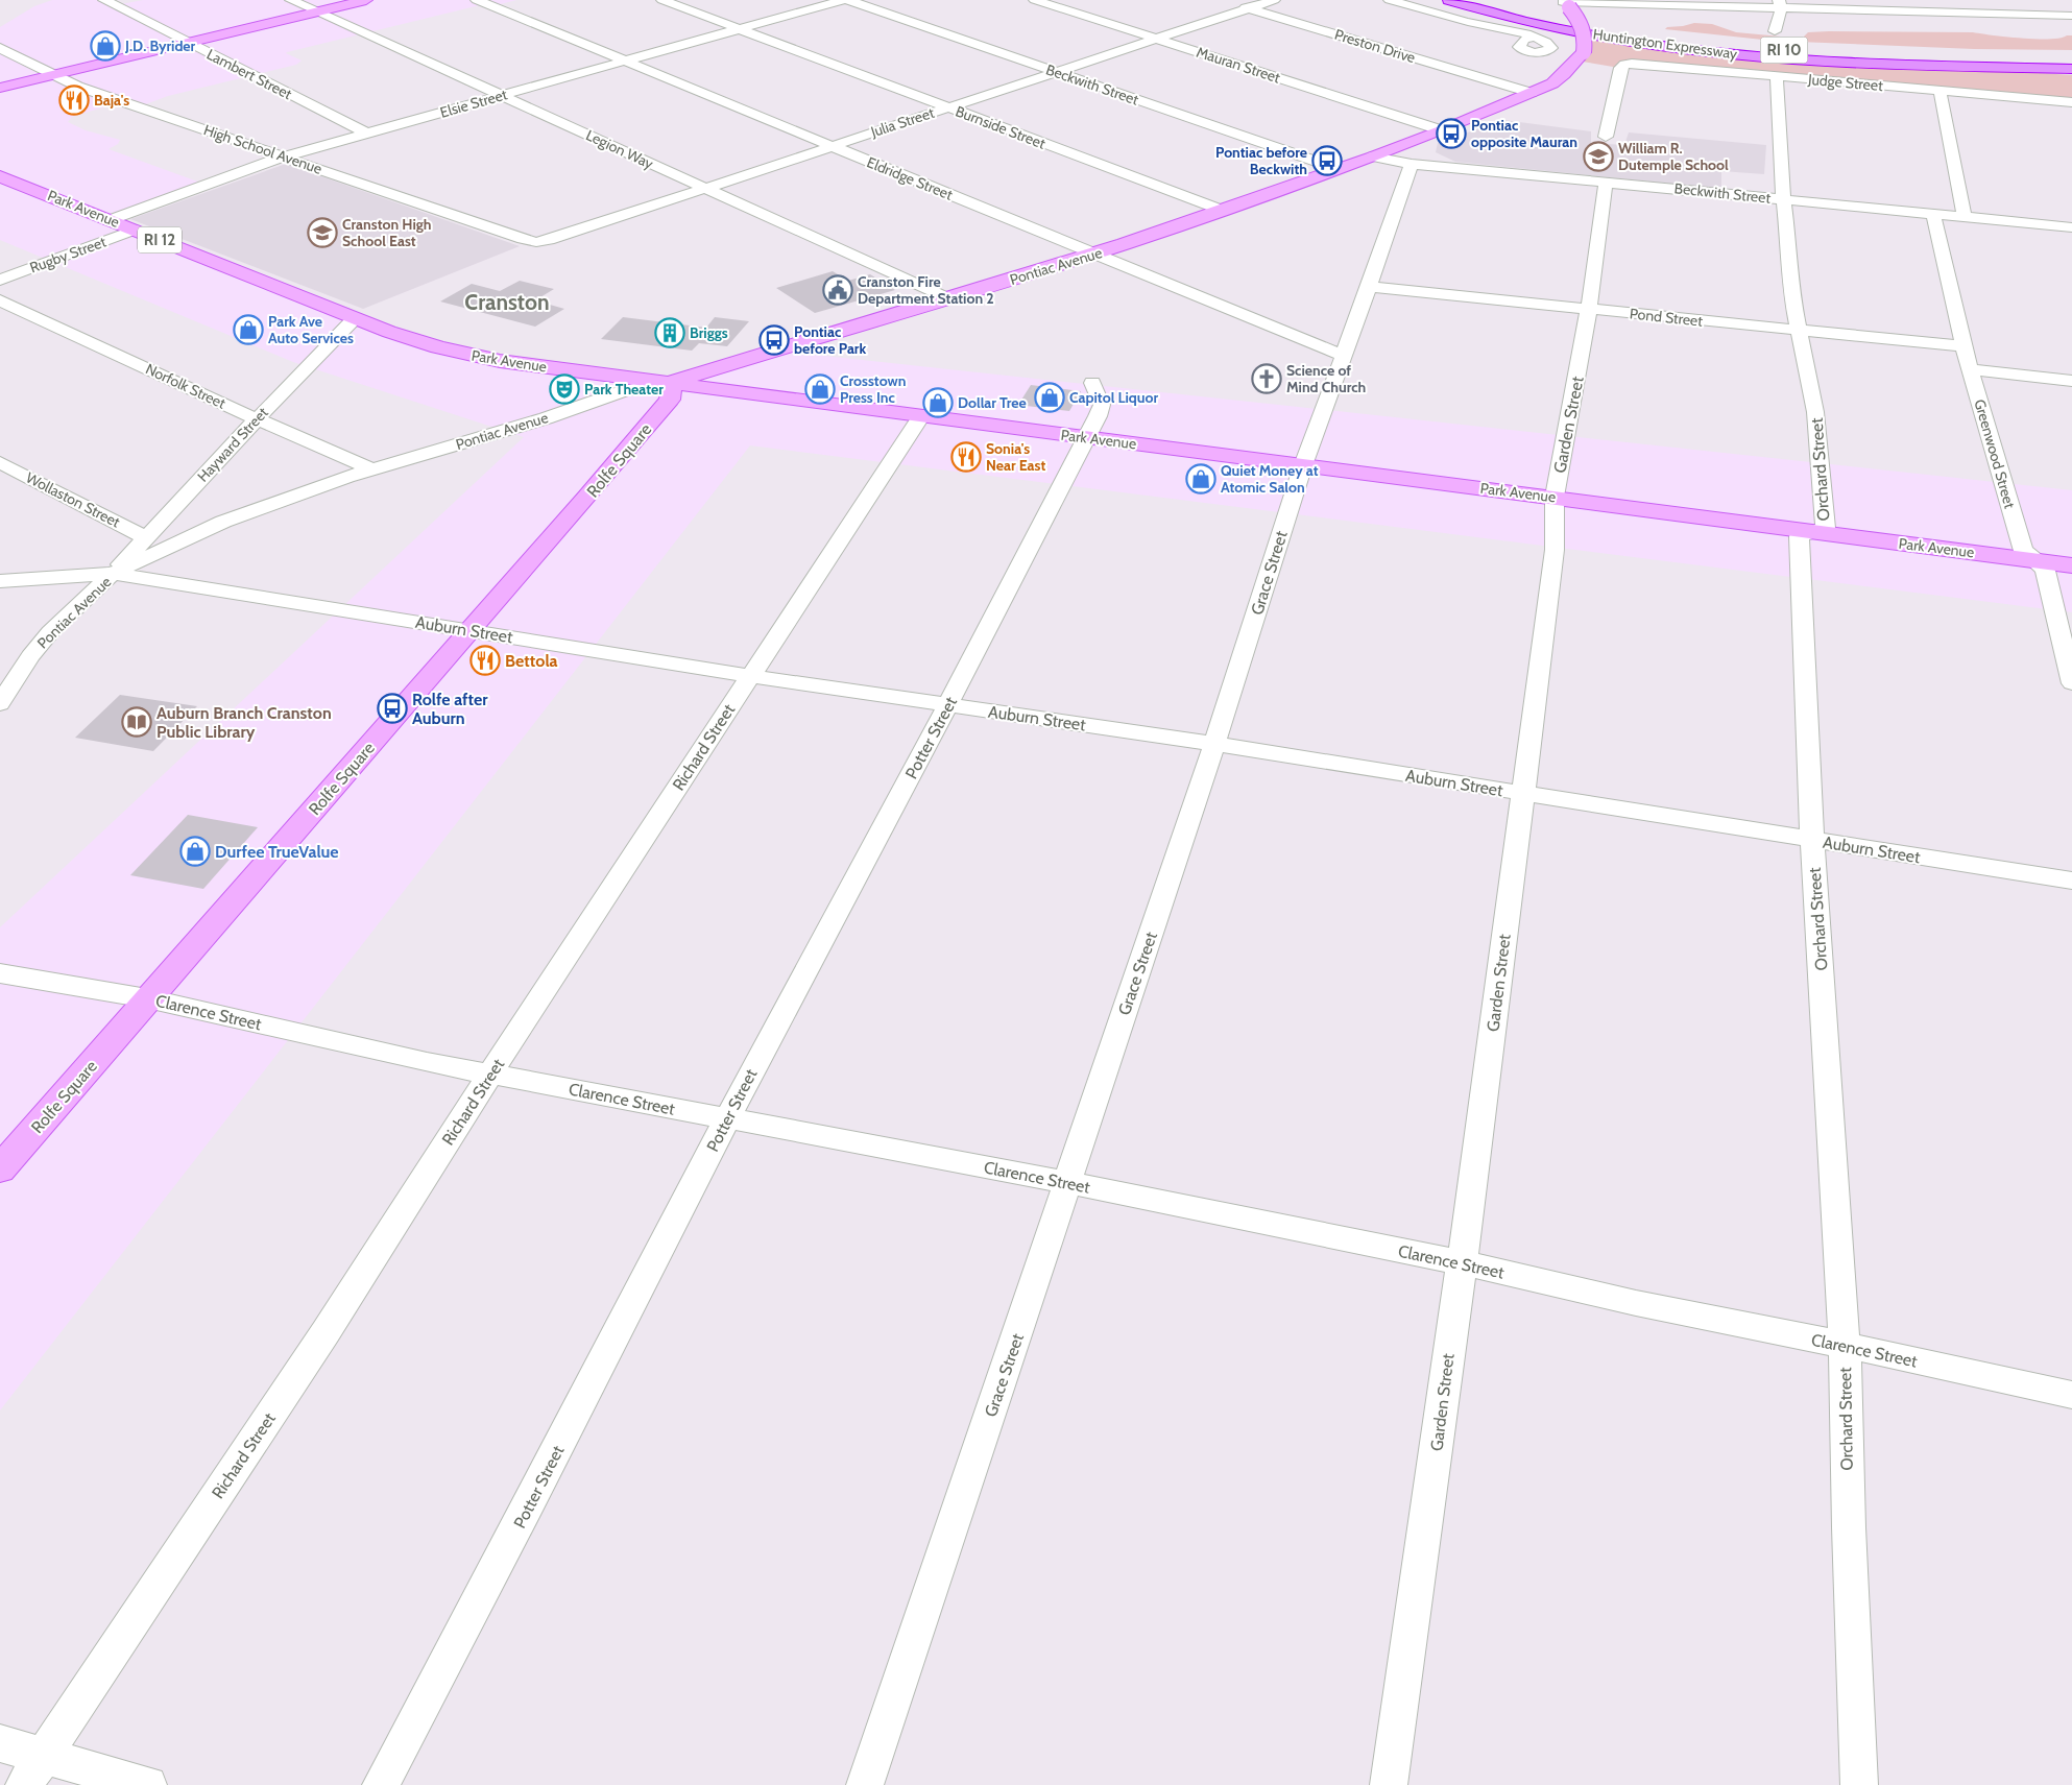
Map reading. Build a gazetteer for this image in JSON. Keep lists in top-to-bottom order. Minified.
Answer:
{"streets":{"highway":["Huntington Expressway","RI 10"],"main road":["Park Avenue","RI 12","Pontiac Avenue","Rolfe Square"],"street":["Preston Drive","Mauran Street","Lambert Street","Judge Street","Beckwith Street","Elsie Street","Julia Street","Burnside Street","High School Avenue","Legion Way","Eldridge Street","Rugby Street","Pond Street","Norfolk Street","Garden Street","Hayward Street","Greenwood Street","Orchard Street","Wollaston Street","Grace Street","Auburn Street","Potter Street","Richard Street","Clarence Street"]},"crossings":[["Preston Drive","Julia Street"],["Preston Drive","Pontiac Avenue"],["Mauran Street","Julia Street"],["Mauran Street","Pontiac Avenue"],["Lambert Street","Elsie Street"],["Judge Street","Orchard Street"],["Beckwith Street","Julia Street"],["Beckwith Street","Pontiac Avenue"],["Beckwith Street","Garden Street"],["Beckwith Street","Greenwood Street"],["Beckwith Street","Orchard Street"],["Beckwith Street","Grace Street"],["Elsie Street","Burnside Street"],["Elsie Street","High School Avenue"],["Elsie Street","Legion Way"],["Elsie Street","Eldridge Street"],["Elsie Street","Park Avenue"],["Julia Street","Burnside Street"],["Julia Street","High School Avenue"],["Julia Street","Legion Way"],["Julia Street","Eldridge Street"],["Burnside Street","Pontiac Avenue"],["Legion Way","Pontiac Avenue"],["Eldridge Street","Pontiac Avenue"],["Eldridge Street","Grace Street"],["Park Avenue","Rugby Street"],["Park Avenue","Pontiac Avenue"],["Park Avenue","Garden Street"],["Park Avenue","Hayward Street"],["Park Avenue","Greenwood Street"],["Park Avenue","Rolfe Square"],["Park Avenue","Orchard Street"],["Park Avenue","Grace Street"],["Park Avenue","Potter Street"],["Park Avenue","Richard Street"],["Pontiac Avenue","Norfolk Street"],["Pontiac Avenue","Hayward Street"],["Pontiac Avenue","Rolfe Square"],["Pontiac Avenue","Auburn Street"],["Pond Street","Garden Street"],["Pond Street","Greenwood Street"],["Pond Street","Orchard Street"],["Pond Street","Grace Street"],["Norfolk Street","Hayward Street"],["Garden Street","Auburn Street"],["Garden Street","Clarence Street"],["Hayward Street","Wollaston Street"],["Hayward Street","Auburn Street"],["Rolfe Square","Auburn Street"],["Rolfe Square","Clarence Street"],["Orchard Street","Auburn Street"],["Orchard Street","Clarence Street"],["Grace Street","Auburn Street"],["Grace Street","Clarence Street"],["Auburn Street","Potter Street"],["Auburn Street","Richard Street"],["Potter Street","Clarence Street"],["Richard Street","Clarence Street"]],"districts":["Cranston"],"places":{"shop":["J.D. Byrider","Park Ave Auto Services","Crosstown Press Inc","Capitol Liquor","Dollar Tree","Quiet Money at Atomic Salon","Durfee TrueValue"],"restaurant":["Baja's","Sonia's Near East","Bettola"],"bus stop":["Pontiac opposite Mauran","Pontiac before Beckwith","Pontiac before Park","Rolfe after Auburn"],"school or university":["William R. Dutemple School","Cranston High School East"],"public building":["Cranston Fire Department Station 2"],"building":["Briggs"],"church":["Science of Mind Church"],"theatre":["Park Theater"],"library":["Auburn Branch Cranston Public Library"]}}
